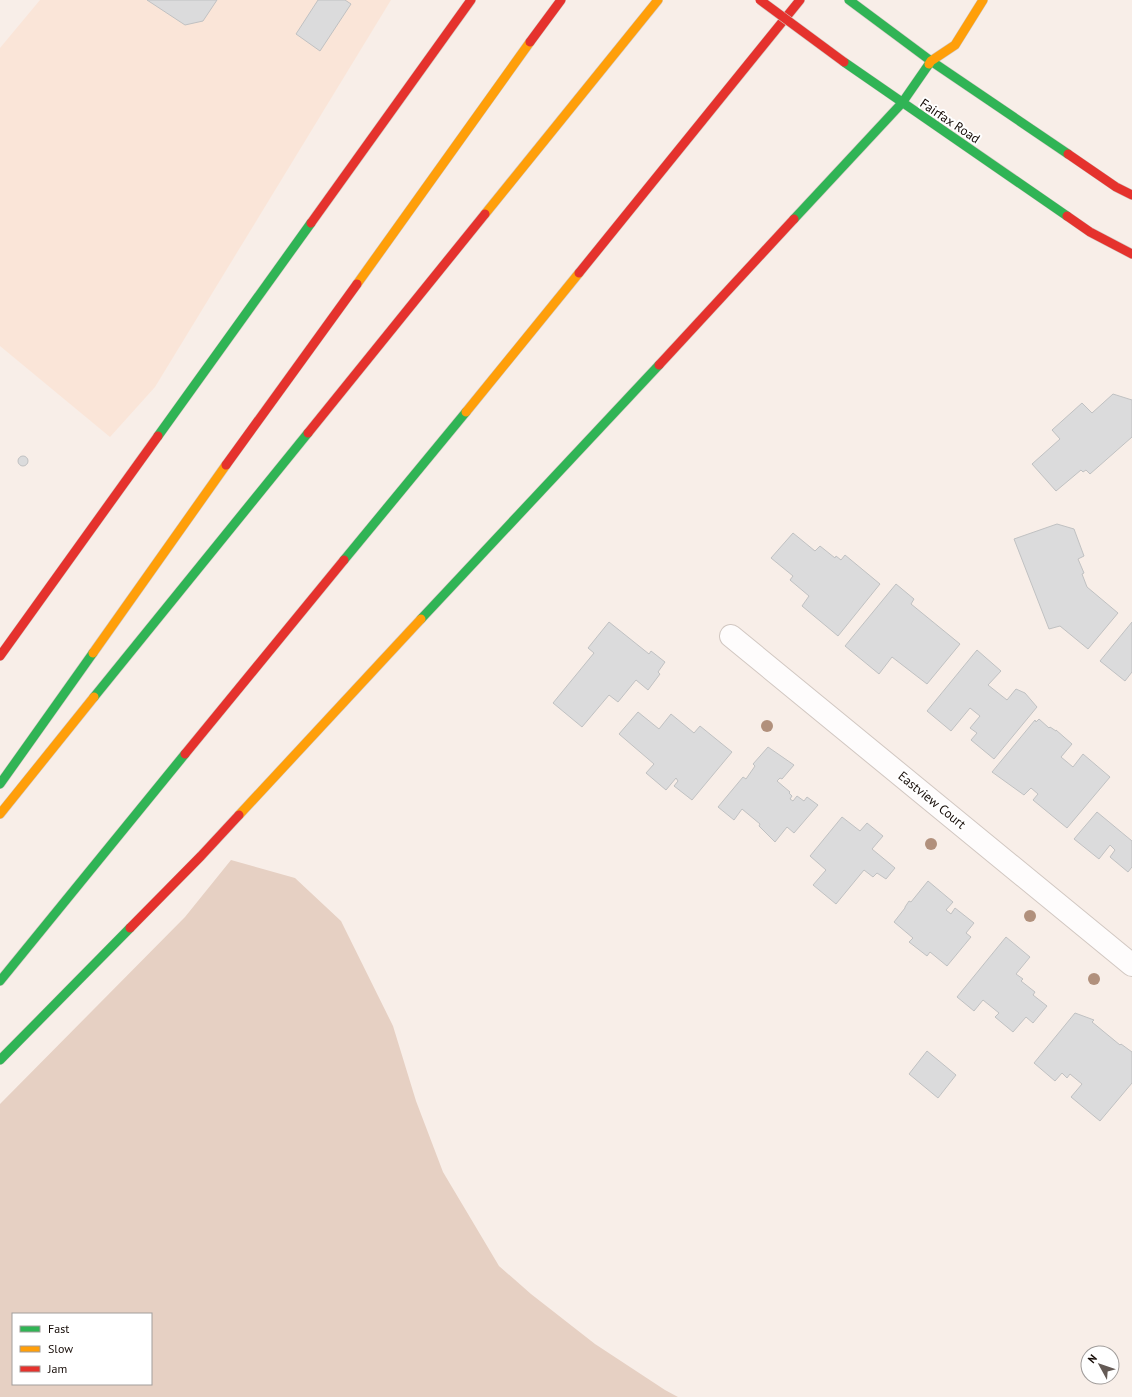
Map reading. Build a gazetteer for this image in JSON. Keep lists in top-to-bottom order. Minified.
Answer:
{"streets":{"main road":["Fairfax Road"],"street":["Eastview Court"]},"legend":["Fast","Slow","Jam"],"north":"top left"}
